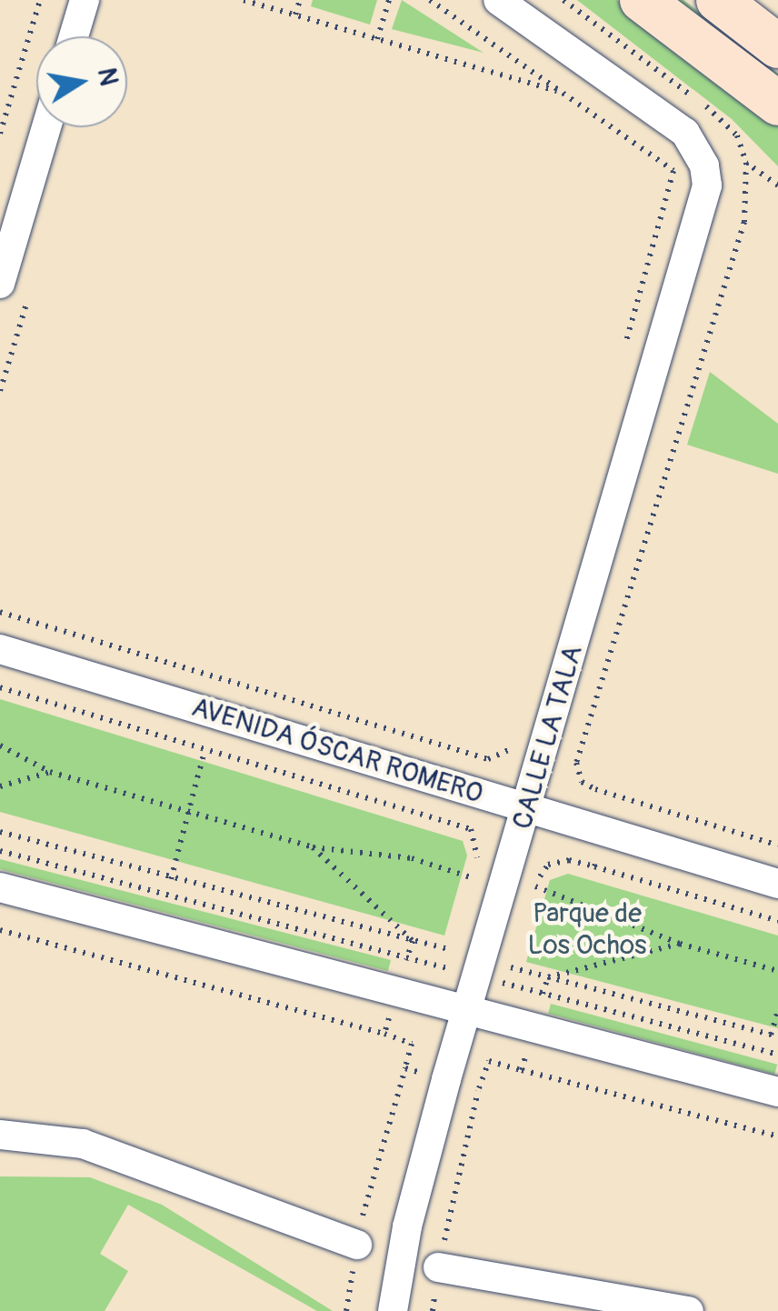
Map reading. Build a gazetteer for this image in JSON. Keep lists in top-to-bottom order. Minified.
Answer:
{"streets":{"street":["CALLE LA TALA","AVENIDA ÓSCAR ROMERO"]},"crossings":[["CALLE LA TALA","AVENIDA ÓSCAR ROMERO"]],"parks":["Parque de Los Ochos"],"north":"right"}
